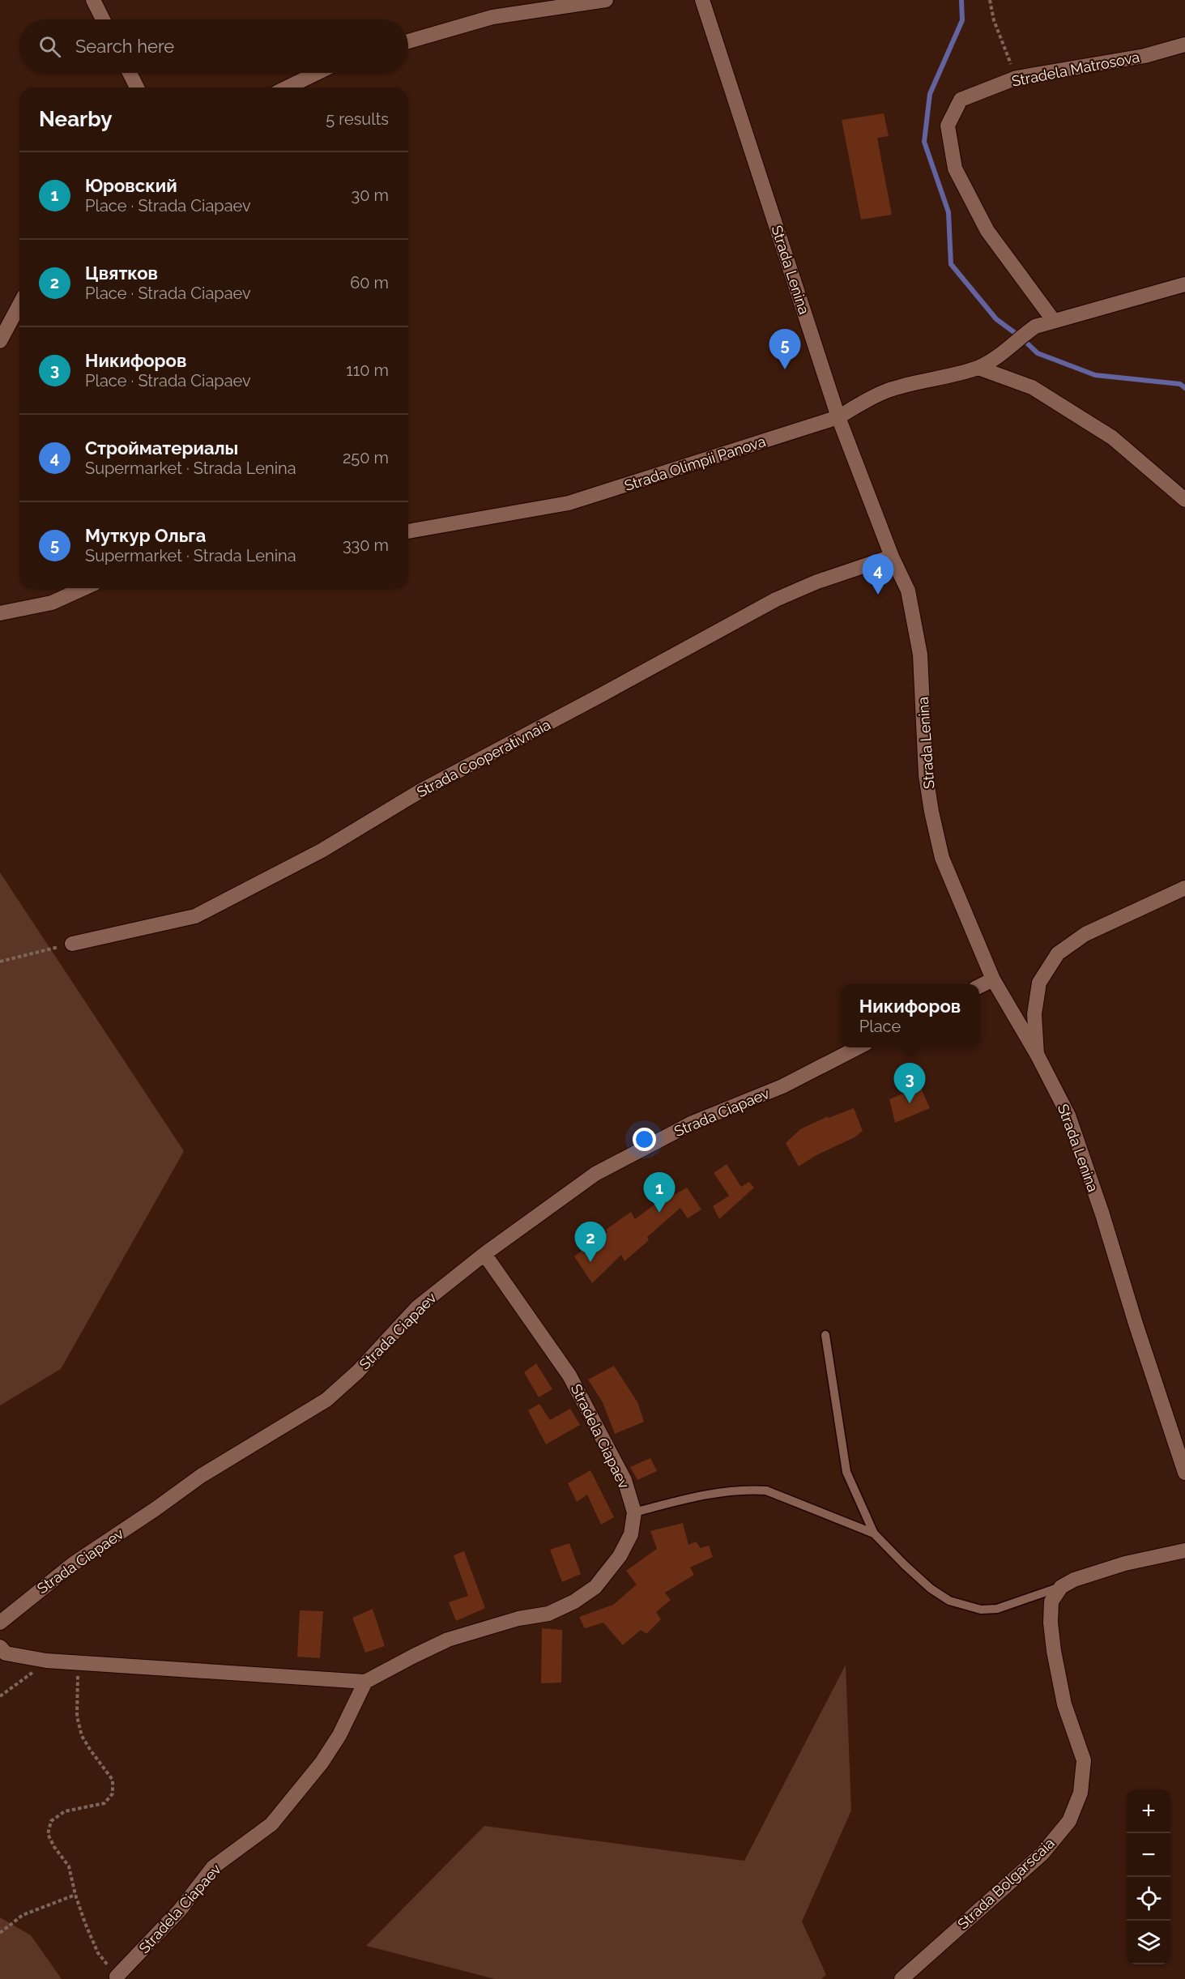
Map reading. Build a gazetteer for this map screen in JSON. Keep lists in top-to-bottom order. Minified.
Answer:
{"streets":{"street":["Stradela Matrosova","Strada Lenina","Strada Olimpii Panova","Strada Cooperativnaia","Strada Ciapaev","Stradela Ciapaev","Strada Bolgarscaia"]},"crossings":[["Stradela Matrosova","Strada Olimpii Panova"],["Strada Lenina","Strada Olimpii Panova"],["Strada Lenina","Strada Cooperativnaia"],["Strada Ciapaev","Stradela Ciapaev"]],"page":{"search":"Search here","heading":["Nearby","5 results"],"list":[{"mark":"1","name":"Юровский","note":"Place · Strada Ciapaev","value":"30 m"},{"mark":"2","name":"Цвятков","note":"Place · Strada Ciapaev","value":"60 m"},{"mark":"3","name":"Никифоров","note":"Place · Strada Ciapaev","value":"110 m"},{"mark":"4","name":"Стройматериалы","note":"Supermarket · Strada Lenina","value":"250 m"},{"mark":"5","name":"Муткур Ольга","note":"Supermarket · Strada Lenina","value":"330 m"}],"pins":["5","4","3","1","2"],"popup":["Никифоров","Place"],"map_buttons":["+","−"]}}
